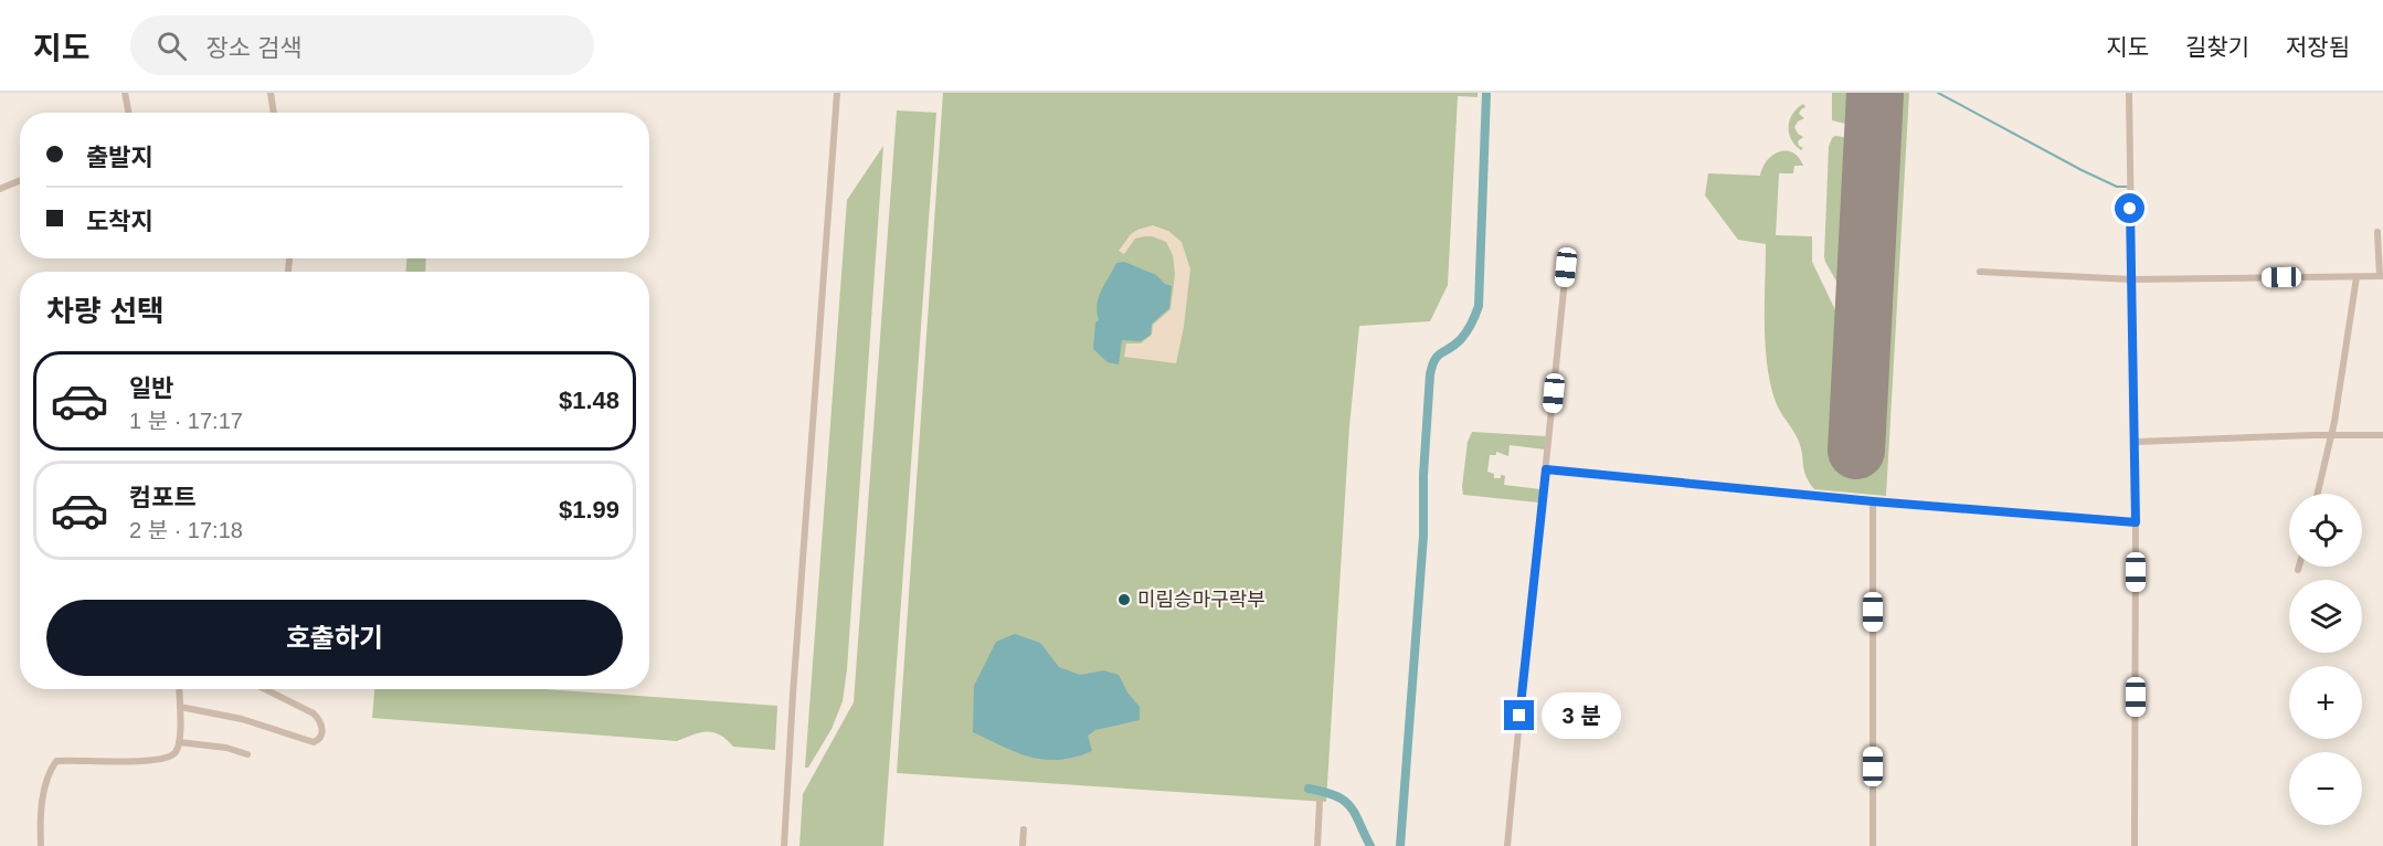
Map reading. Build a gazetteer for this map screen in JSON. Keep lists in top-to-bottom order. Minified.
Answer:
{"places":["미림승마구락부"],"page":{"header":"지도","search":"장소 검색","nav":["지도","길찾기","저장됨"],"banner":["출발지","도착지"],"heading":"차량 선택","list":[{"name":"일반","note":"1 분 · 17:17","value":"$1.48"},{"name":"컴포트","note":"2 분 · 17:18","value":"$1.99"}],"map_buttons":["+","−"],"buttons":"호출하기","bubble":"3 분"}}
